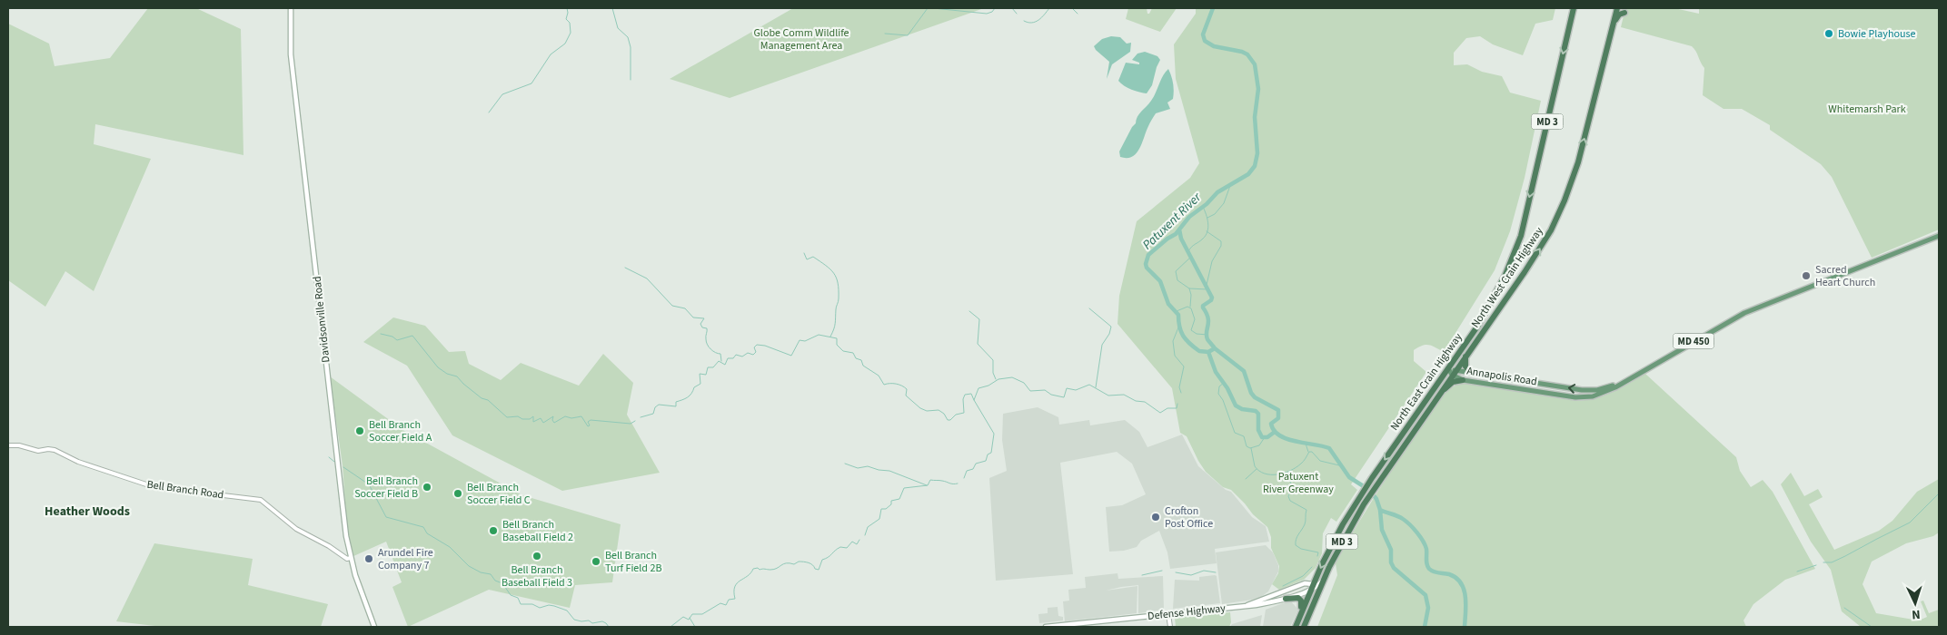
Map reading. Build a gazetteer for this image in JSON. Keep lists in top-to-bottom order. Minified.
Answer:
{"streets":{"highway":["MD 3","North West Crain Highway","North East Crain Highway"],"main road":["Davidsonville Road","MD 450","Annapolis Road","Defense Highway"],"street":["Bell Branch Road"]},"crossings":[["MD 3","North West Crain Highway"],["MD 3","North East Crain Highway"],["MD 3","Defense Highway"],["North West Crain Highway","Annapolis Road"],["North West Crain Highway","North East Crain Highway"],["North West Crain Highway","Defense Highway"],["Davidsonville Road","Bell Branch Road"],["Annapolis Road","North East Crain Highway"],["North East Crain Highway","Defense Highway"]],"one_way":["North West Crain Highway","North East Crain Highway"],"districts":["Heather Woods"],"water":["Patuxent River"],"parks":["Globe Comm Wildlife Management Area","Whitemarsh Park","Patuxent River Greenway"],"places":["Bowie Playhouse","Sacred Heart Church","Bell Branch Soccer Field A","Bell Branch Soccer Field B","Bell Branch Soccer Field C","Crofton Post Office","Bell Branch Baseball Field 2","Bell Branch Baseball Field 3","Arundel Fire Company 7","Bell Branch Turf Field 2B"],"north":"bottom"}
